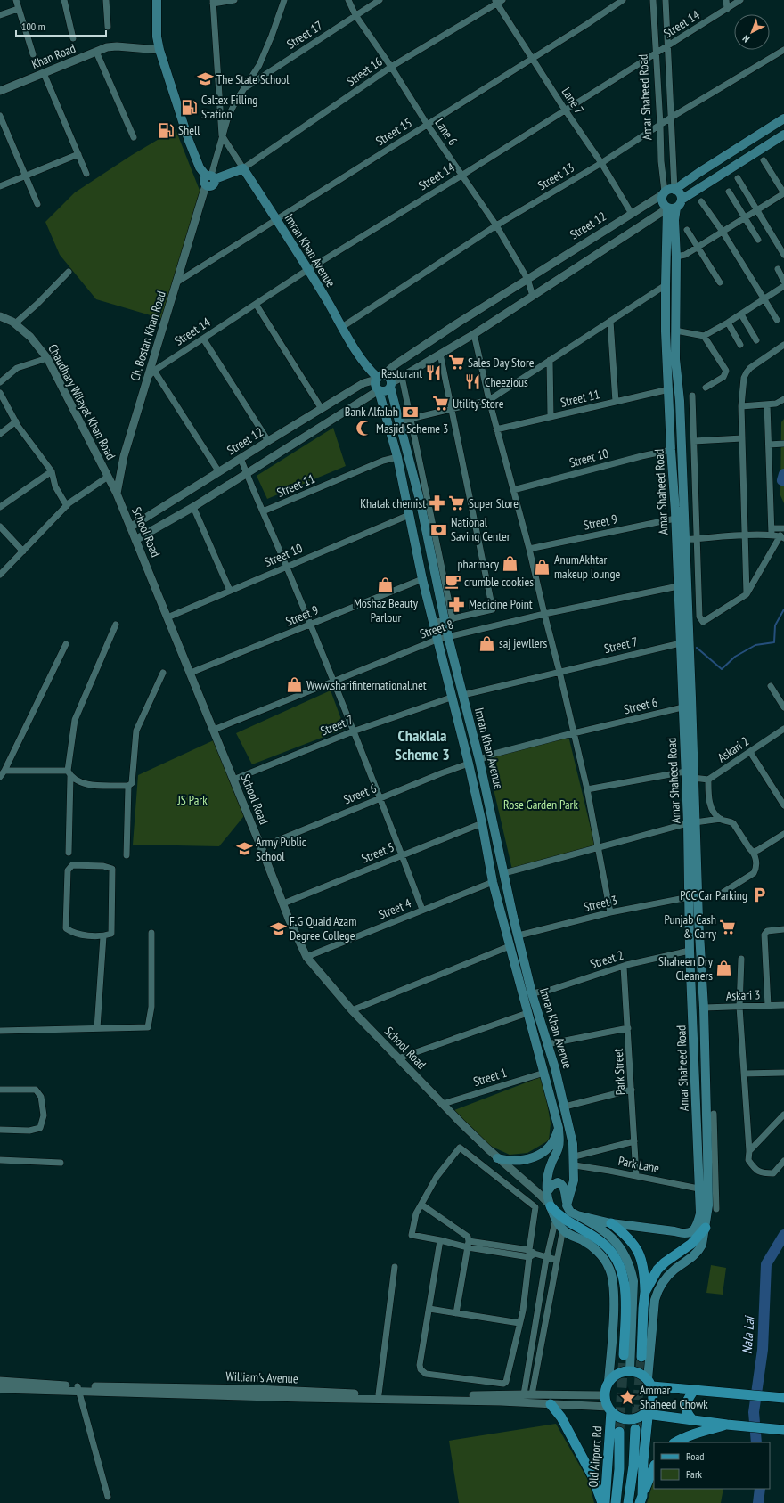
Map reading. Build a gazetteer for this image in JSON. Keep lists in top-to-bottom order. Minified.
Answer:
{"streets":{"main road":["Amar Shaheed Road","Imran Khan Avenue","Old Airport Rd"],"street":["Street 14","Street 17","Khan Road","Street 16","Lane 7","Street 15","Lane 6","Street 13","Street 12","Ch. Bostan Khan Road","Street 11","Chaudhary Wilayat Khan Road","Street 10","Street 9","School Road","Street 8","Street 7","Street 6","Askari 2","Street 5","Street 3","Street 4","Street 2","Askari 3","Park Street","Street 1","Park Lane","William's Avenue"]},"crossings":[["Street 14","Amar Shaheed Road"],["Street 14","Lane 7"],["Street 14","Lane 6"],["Street 14","Imran Khan Avenue"],["Street 14","Ch. Bostan Khan Road"],["Street 17","Lane 6"],["Street 16","Lane 7"],["Street 16","Lane 6"],["Street 16","Imran Khan Avenue"],["Amar Shaheed Road","Street 13"],["Amar Shaheed Road","Street 12"],["Amar Shaheed Road","Street 11"],["Amar Shaheed Road","Street 10"],["Amar Shaheed Road","Street 9"],["Amar Shaheed Road","Street 8"],["Amar Shaheed Road","Street 7"],["Amar Shaheed Road","Street 6"],["Amar Shaheed Road","Street 3"],["Amar Shaheed Road","Street 2"],["Amar Shaheed Road","Askari 3"],["Amar Shaheed Road","Park Lane"],["Amar Shaheed Road","William's Avenue"],["Amar Shaheed Road","Old Airport Rd"],["Lane 7","Street 15"],["Lane 7","Street 13"],["Lane 7","Street 12"],["Street 15","Lane 6"],["Street 15","Imran Khan Avenue"],["Street 15","Ch. Bostan Khan Road"],["Lane 6","Street 13"],["Lane 6","Street 12"],["Street 13","Imran Khan Avenue"],["Street 12","Imran Khan Avenue"],["Street 12","School Road"],["Imran Khan Avenue","Street 11"],["Imran Khan Avenue","Street 10"],["Imran Khan Avenue","Street 9"],["Imran Khan Avenue","School Road"],["Imran Khan Avenue","Street 8"],["Imran Khan Avenue","Street 7"],["Imran Khan Avenue","Street 6"],["Imran Khan Avenue","Street 5"],["Imran Khan Avenue","Street 3"],["Imran Khan Avenue","Street 4"],["Imran Khan Avenue","Street 2"],["Imran Khan Avenue","Street 1"],["Imran Khan Avenue","Park Lane"],["Ch. Bostan Khan Road","Chaudhary Wilayat Khan Road"],["Ch. Bostan Khan Road","School Road"],["Chaudhary Wilayat Khan Road","School Road"],["Street 10","School Road"],["Street 9","School Road"],["School Road","Street 8"],["School Road","Street 7"],["School Road","Street 6"],["School Road","Street 5"],["School Road","Street 4"],["School Road","Street 1"],["Street 2","Park Street"],["Park Street","Park Lane"],["William's Avenue","Old Airport Rd"]],"districts":["Chaklala Scheme 3"],"water":["Nala Lai"],"parks":["JS Park","Rose Garden Park"],"places":{"school or university":["The State School","Army Public School","F.G Quaid Azam Degree College"],"fuel station":["Caltex Filling Station","Shell"],"supermarket":["Sales Day Store","Utility Store","Super Store","Punjab Cash & Carry"],"restaurant":["Resturant","Cheezious"],"bank":["Bank Alfalah","National Saving Center"],"mosque":["Masjid Scheme 3"],"pharmacy":["Khatak chemist","Medicine Point"],"shop":["pharmacy","AnumAkhtar makeup lounge","Moshaz Beauty Parlour","saj jewllers","Www.sharifinternational.net","Shaheen Dry Cleaners"],"cafe":["crumble cookies"],"parking":["PCC Car Parking"],"place":["Ammar Shaheed Chowk"]},"legend":["Road","Park"],"scale_bar":"100 m","north":"bottom left"}
